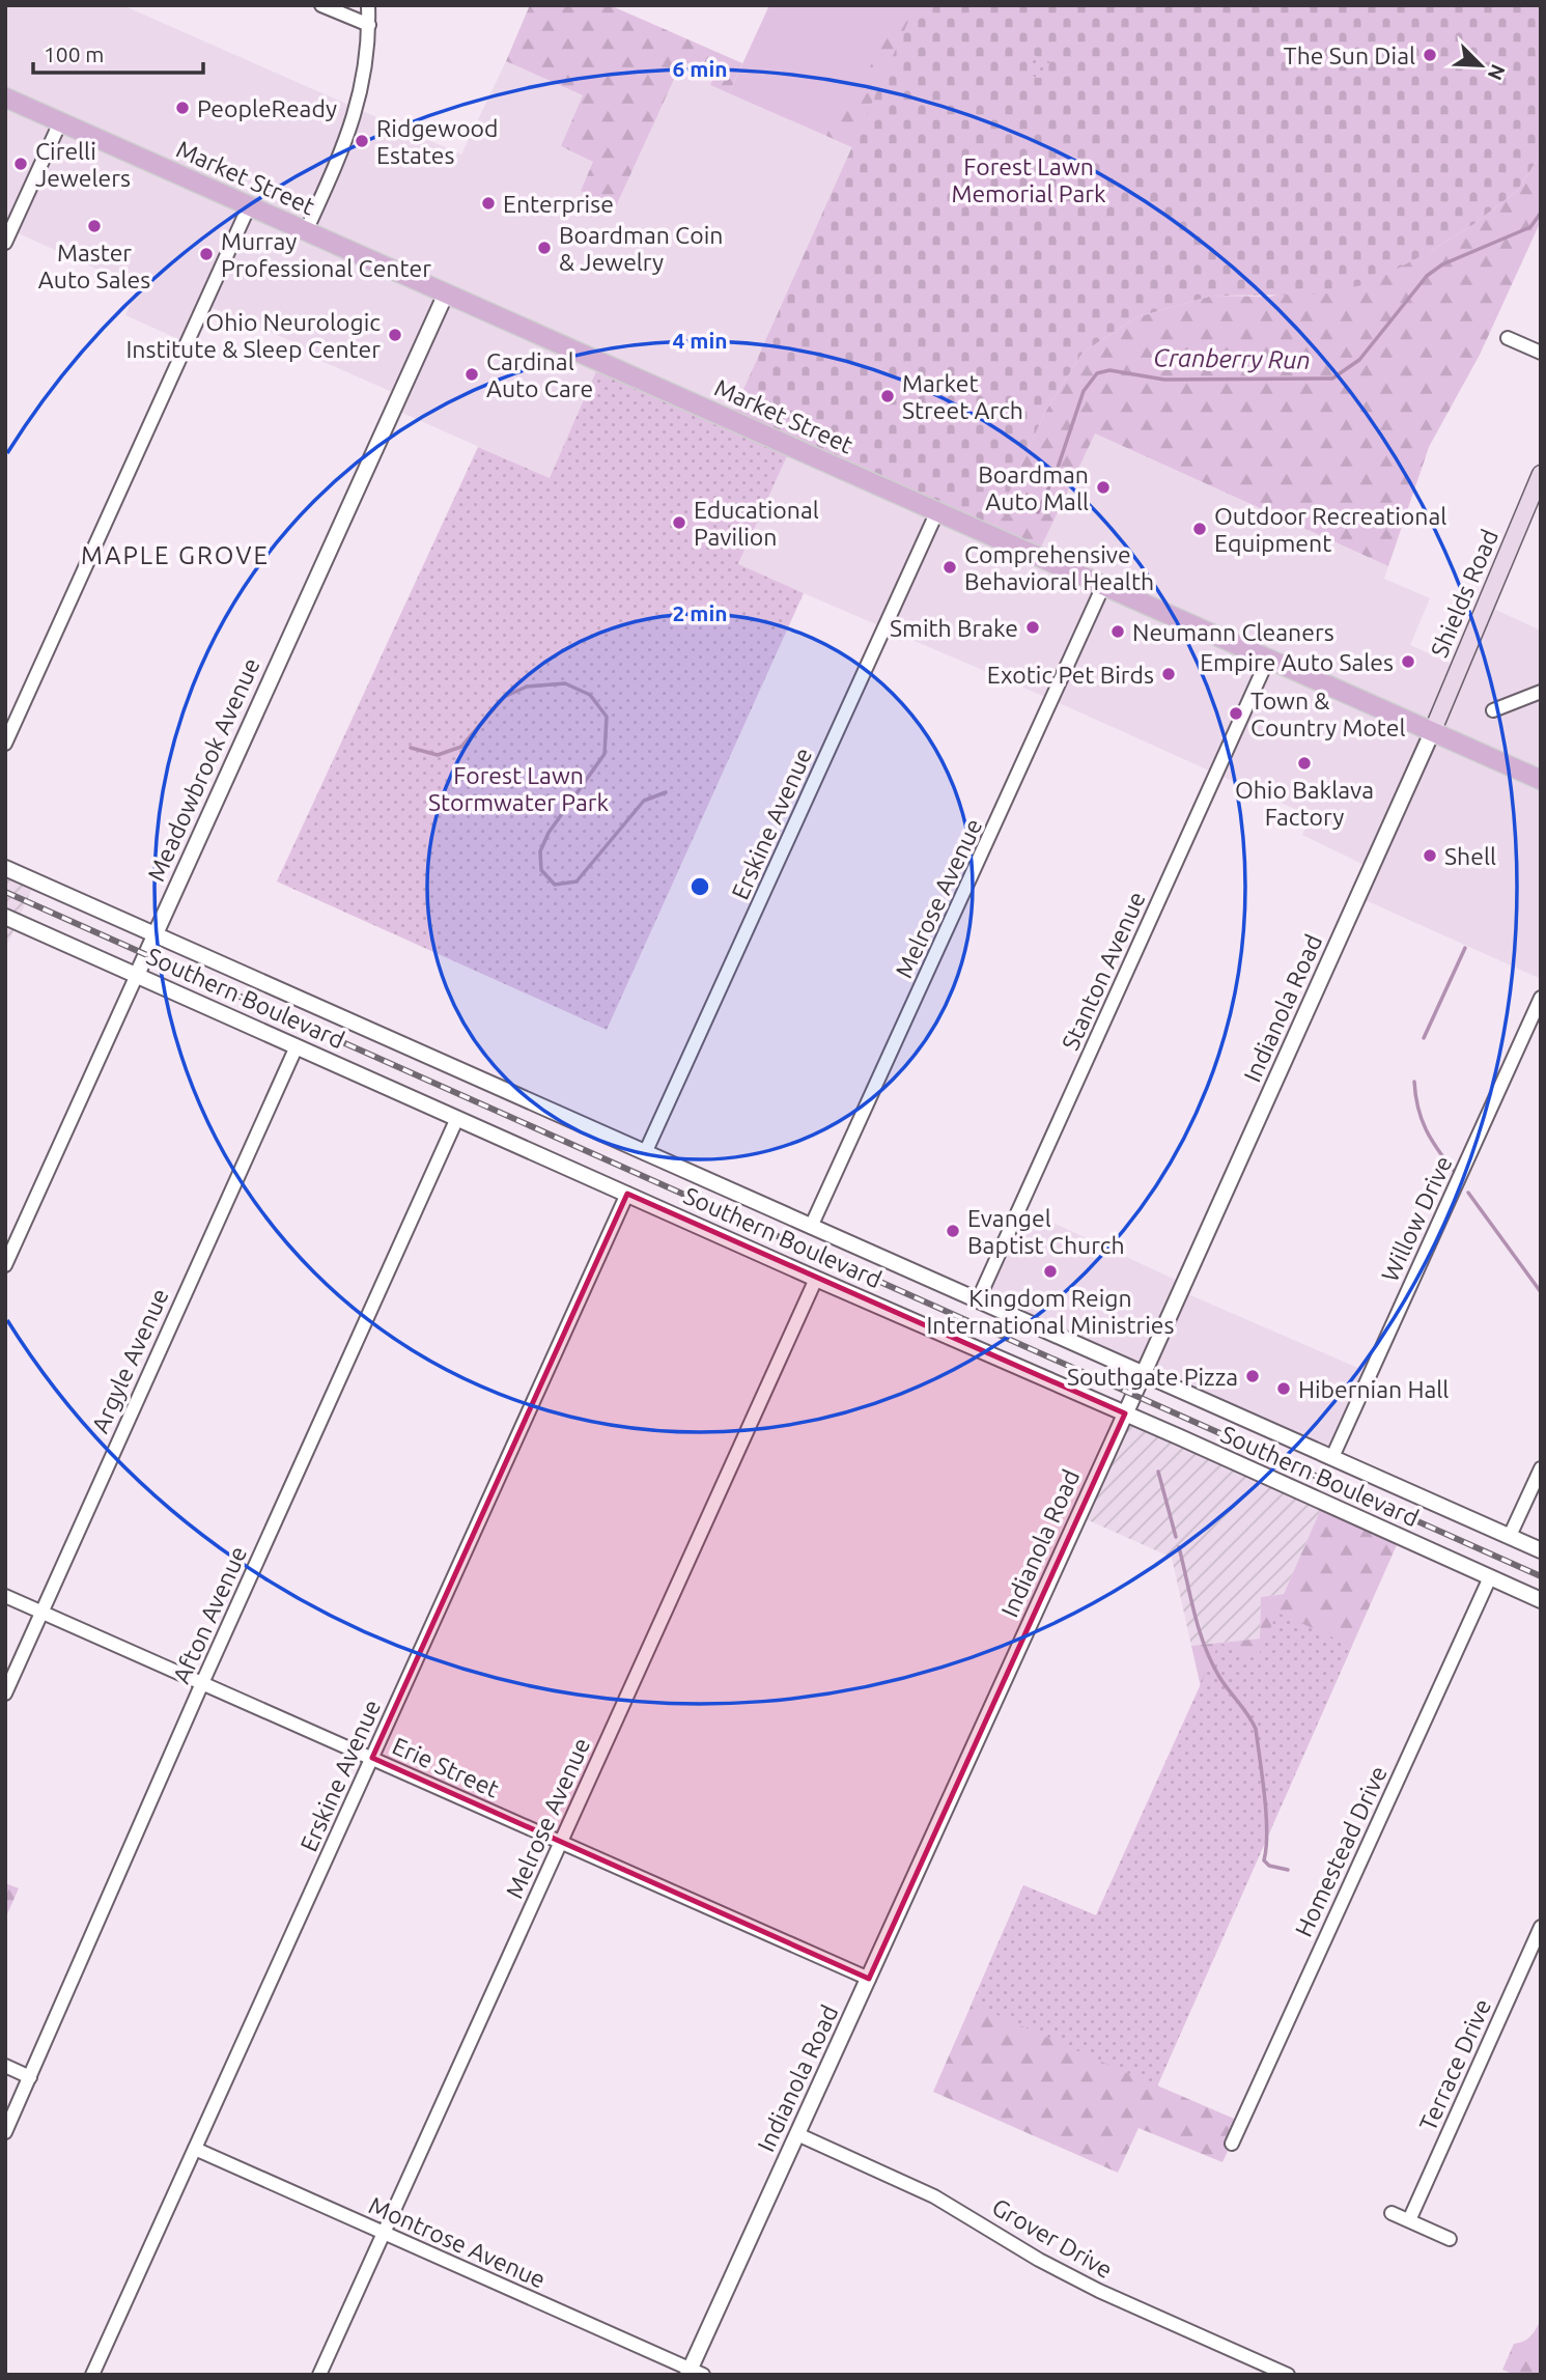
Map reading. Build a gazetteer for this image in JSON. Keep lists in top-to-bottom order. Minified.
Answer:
{"streets":{"main road":["Market Street","Shields Road"],"street":["Meadowbrook Avenue","Erskine Avenue","Melrose Avenue","Stanton Avenue","Southern Boulevard","Indianola Road","Willow Drive","Argyle Avenue","Afton Avenue","Erie Street","Homestead Drive","Terrace Drive","Grover Drive","Montrose Avenue"]},"crossings":[["Market Street","Shields Road"],["Market Street","Meadowbrook Avenue"],["Market Street","Erskine Avenue"],["Market Street","Melrose Avenue"],["Market Street","Stanton Avenue"],["Market Street","Indianola Road"],["Shields Road","Indianola Road"],["Meadowbrook Avenue","Southern Boulevard"],["Erskine Avenue","Southern Boulevard"],["Erskine Avenue","Erie Street"],["Erskine Avenue","Montrose Avenue"],["Melrose Avenue","Southern Boulevard"],["Melrose Avenue","Erie Street"],["Melrose Avenue","Montrose Avenue"],["Stanton Avenue","Southern Boulevard"],["Southern Boulevard","Indianola Road"],["Southern Boulevard","Willow Drive"],["Southern Boulevard","Argyle Avenue"],["Southern Boulevard","Afton Avenue"],["Southern Boulevard","Homestead Drive"],["Indianola Road","Erie Street"],["Indianola Road","Grover Drive"],["Indianola Road","Montrose Avenue"],["Argyle Avenue","Erie Street"],["Afton Avenue","Erie Street"]],"districts":["MAPLE GROVE"],"water":["Cranberry Run"],"parks":["Forest Lawn Memorial Park","Forest Lawn Stormwater Park"],"places":["The Sun Dial","PeopleReady","Ridgewood Estates","Cirelli Jewelers","Enterprise","Master Auto Sales","Boardman Coin & Jewelry","Murray Professional Center","Ohio Neurologic Institute & Sleep Center","Cardinal Auto Care","Market Street Arch","Boardman Auto Mall","Educational Pavilion","Outdoor Recreational Equipment","Comprehensive Behavioral Health","Smith Brake","Neumann Cleaners","Empire Auto Sales","Exotic Pet Birds","Town & Country Motel","Ohio Baklava Factory","Shell","Evangel Baptist Church","Kingdom Reign International Ministries","Southgate Pizza","Hibernian Hall"],"scale_bar":"100 m","north":"bottom right","rings":["6 min","4 min","2 min"]}
